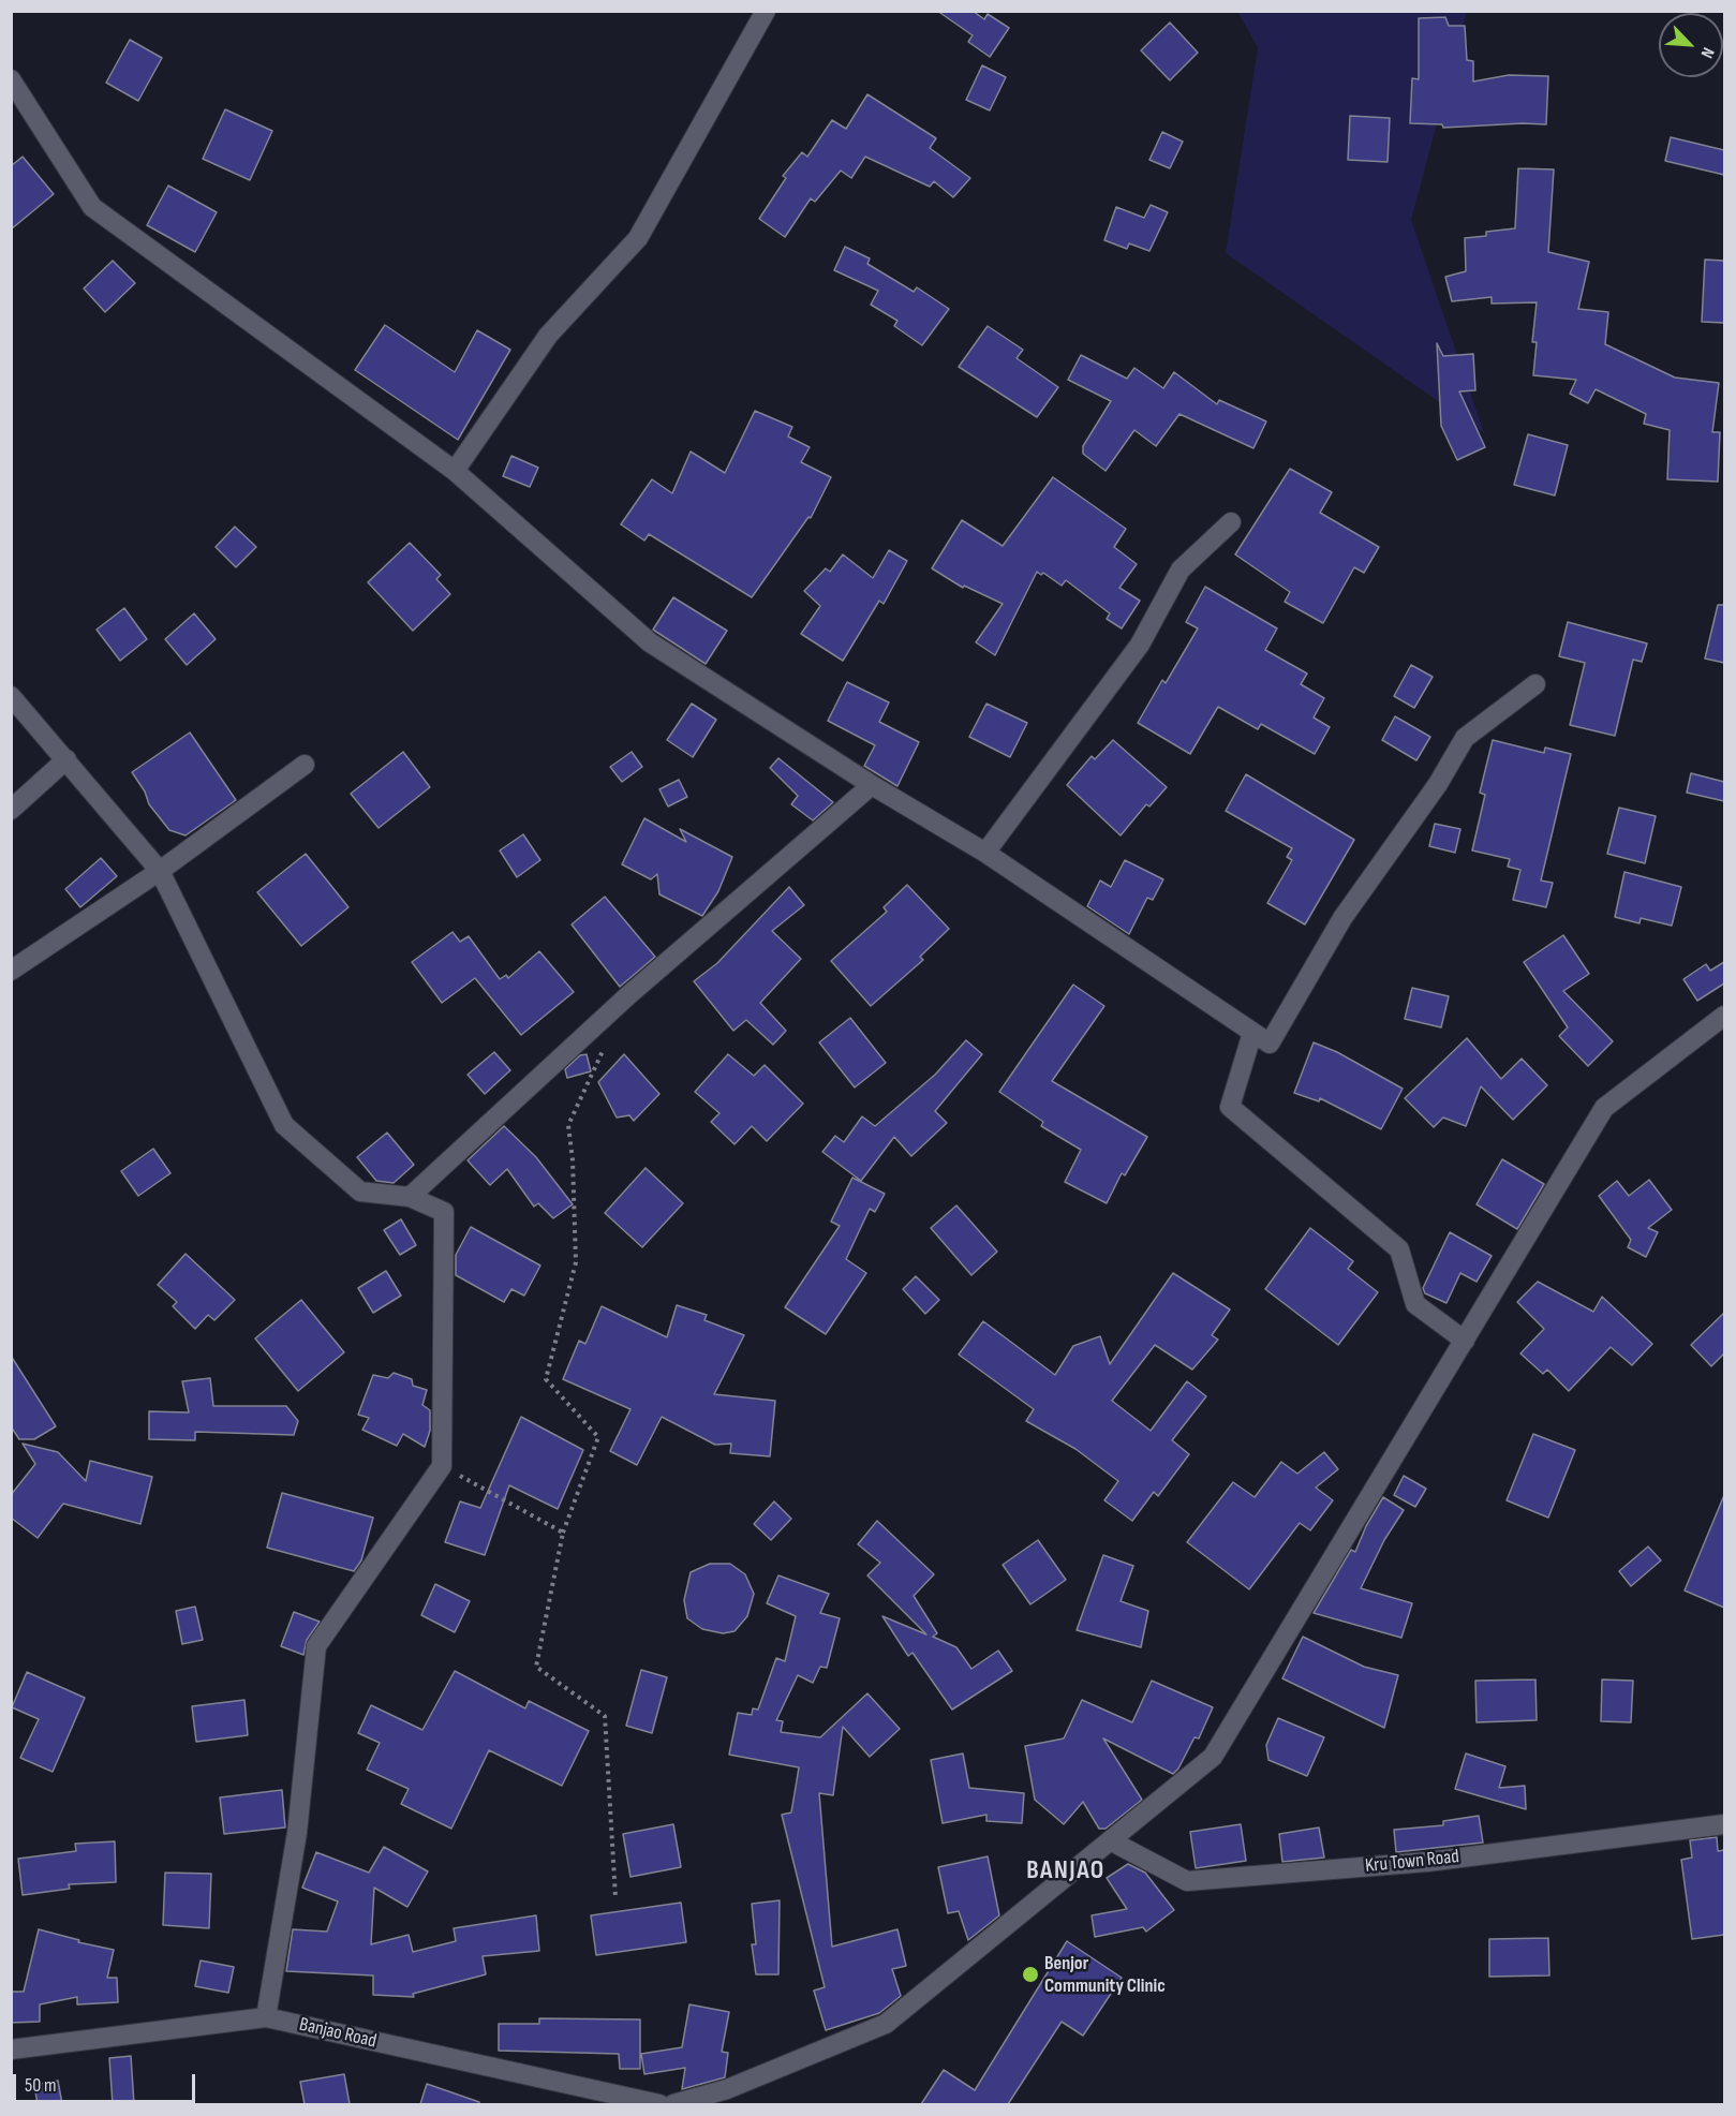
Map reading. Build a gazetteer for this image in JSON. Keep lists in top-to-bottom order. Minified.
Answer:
{"streets":{"street":["Kru Town Road","Banjao Road"]},"districts":["BANJAO"],"places":["Benjor Community Clinic"],"scale_bar":"50 m","north":"bottom right"}
